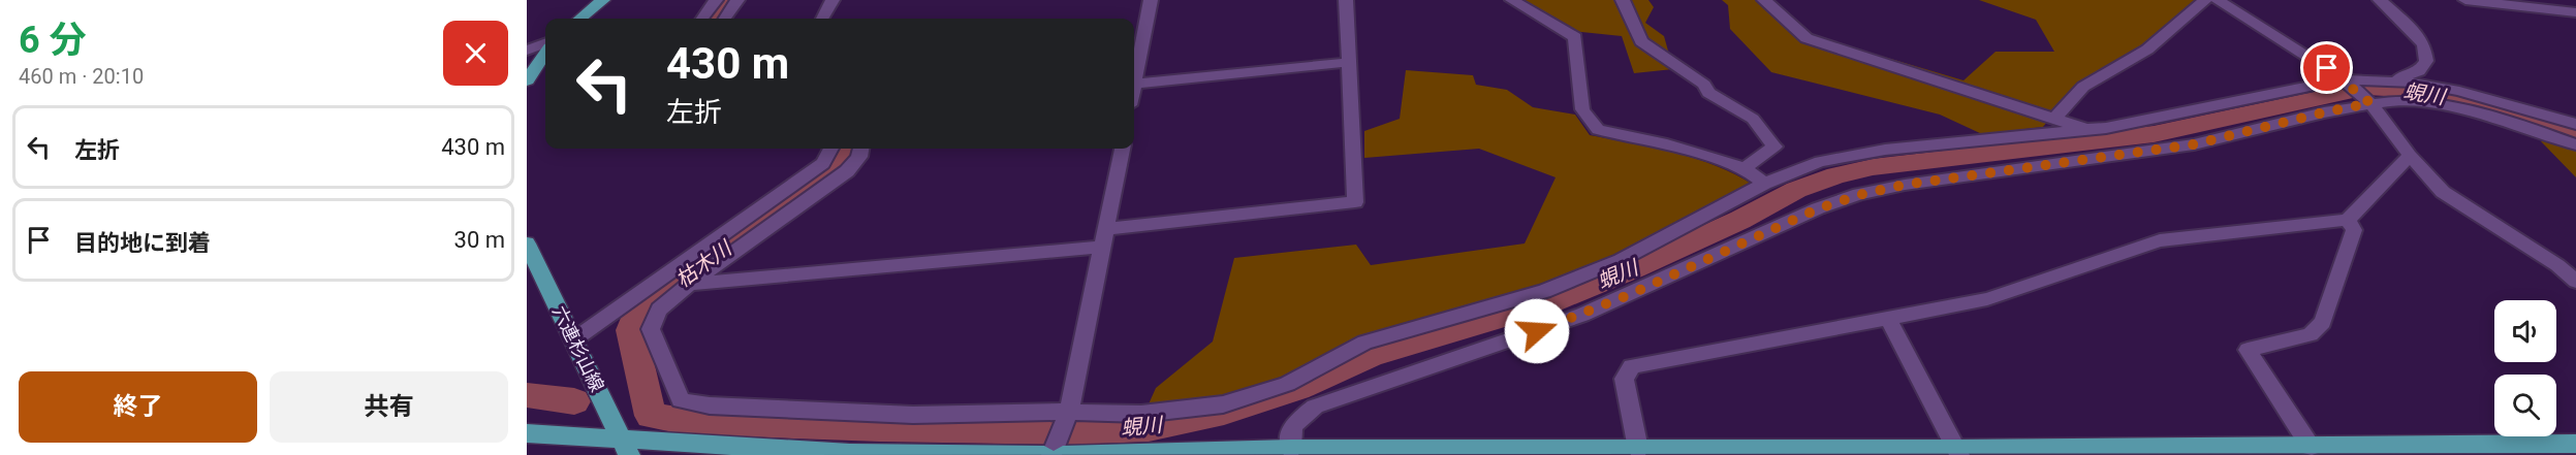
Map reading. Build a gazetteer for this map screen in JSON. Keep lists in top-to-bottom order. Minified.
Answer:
{"streets":{"main road":["六連杉山線"]},"water":["蜆川","枯木川"],"page":{"heading":["6 分","460 m · 20:10"],"turn":["430 m","左折"],"list":[{"name":"左折","value":"430 m"},{"name":"目的地に到着","value":"30 m"}],"buttons":["終了","共有"]}}
